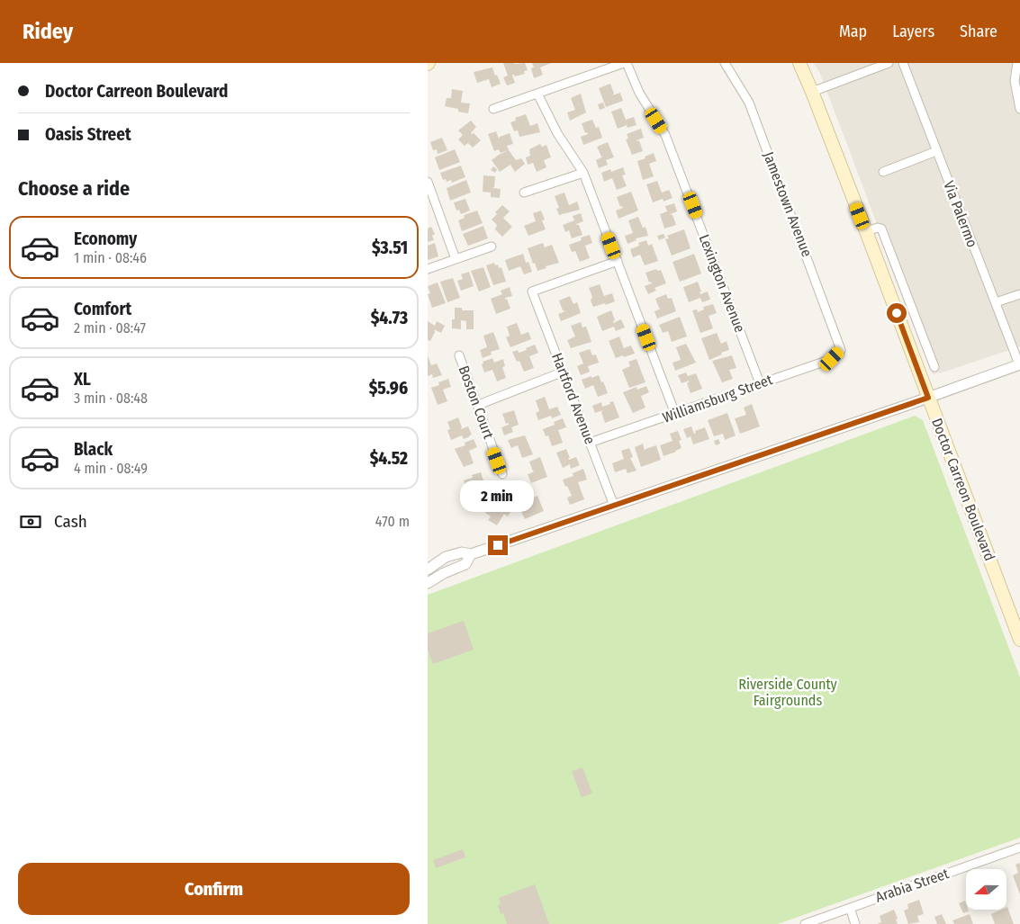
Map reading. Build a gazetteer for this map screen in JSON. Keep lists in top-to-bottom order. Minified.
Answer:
{"streets":{"main road":["Doctor Carreon Boulevard"],"street":["Jamestown Avenue","Via Palermo","Lexington Avenue","Hartford Avenue","Williamsburg Street","Boston Court","Arabia Street"]},"crossings":[["Jamestown Avenue","Williamsburg Street"],["Lexington Avenue","Williamsburg Street"],["Hartford Avenue","Williamsburg Street"]],"parks":["Riverside County Fairgrounds"],"north":"left","page":{"header":"Ridey","nav":["Map","Layers","Share"],"banner":["Doctor Carreon Boulevard","Oasis Street"],"heading":"Choose a ride","list":[{"name":"Economy","note":"1 min · 08:46","value":"$3.51"},{"name":"Comfort","note":"2 min · 08:47","value":"$4.73"},{"name":"XL","note":"3 min · 08:48","value":"$5.96"},{"name":"Black","note":"4 min · 08:49","value":"$4.52"}],"bubble":"2 min","pay":["Cash","470 m"],"buttons":"Confirm"}}
